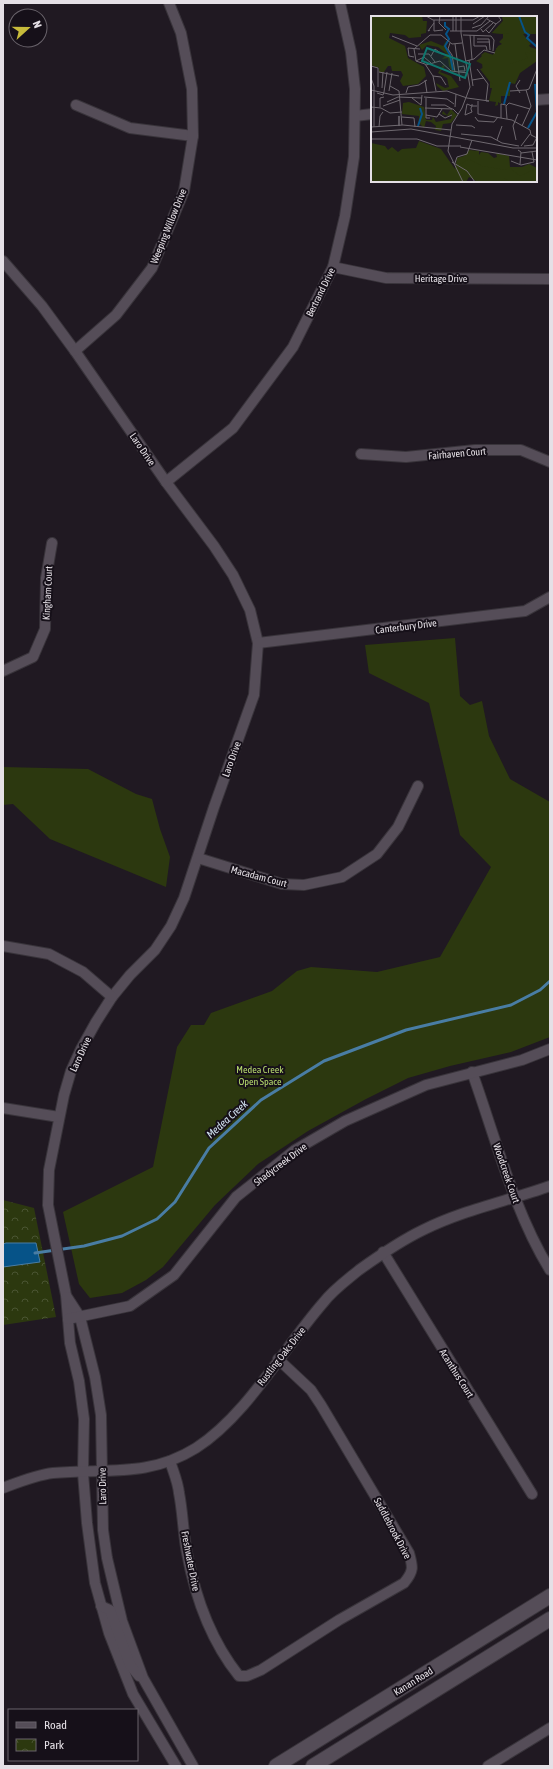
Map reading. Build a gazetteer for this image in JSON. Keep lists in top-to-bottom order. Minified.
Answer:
{"streets":{"main road":["Kanan Road"],"street":["Weeping Willow Drive","Heritage Drive","Bertrand Drive","Laro Drive","Fairhaven Court","Kingham Court","Canterbury Drive","Macadam Court","Shadycreek Drive","Woodcreek Court","Rustling Oaks Drive","Acanthus Court","Saddlebrook Drive","Freshwater Drive"]},"crossings":[["Weeping Willow Drive","Laro Drive"],["Heritage Drive","Bertrand Drive"],["Bertrand Drive","Laro Drive"],["Laro Drive","Canterbury Drive"],["Laro Drive","Macadam Court"],["Laro Drive","Shadycreek Drive"],["Laro Drive","Rustling Oaks Drive"],["Shadycreek Drive","Woodcreek Court"],["Woodcreek Court","Rustling Oaks Drive"],["Rustling Oaks Drive","Acanthus Court"],["Rustling Oaks Drive","Saddlebrook Drive"],["Rustling Oaks Drive","Freshwater Drive"],["Saddlebrook Drive","Freshwater Drive"]],"water":["Medea Creek"],"parks":["Medea Creek Open Space"],"legend":["Road","Park"],"north":"right"}
